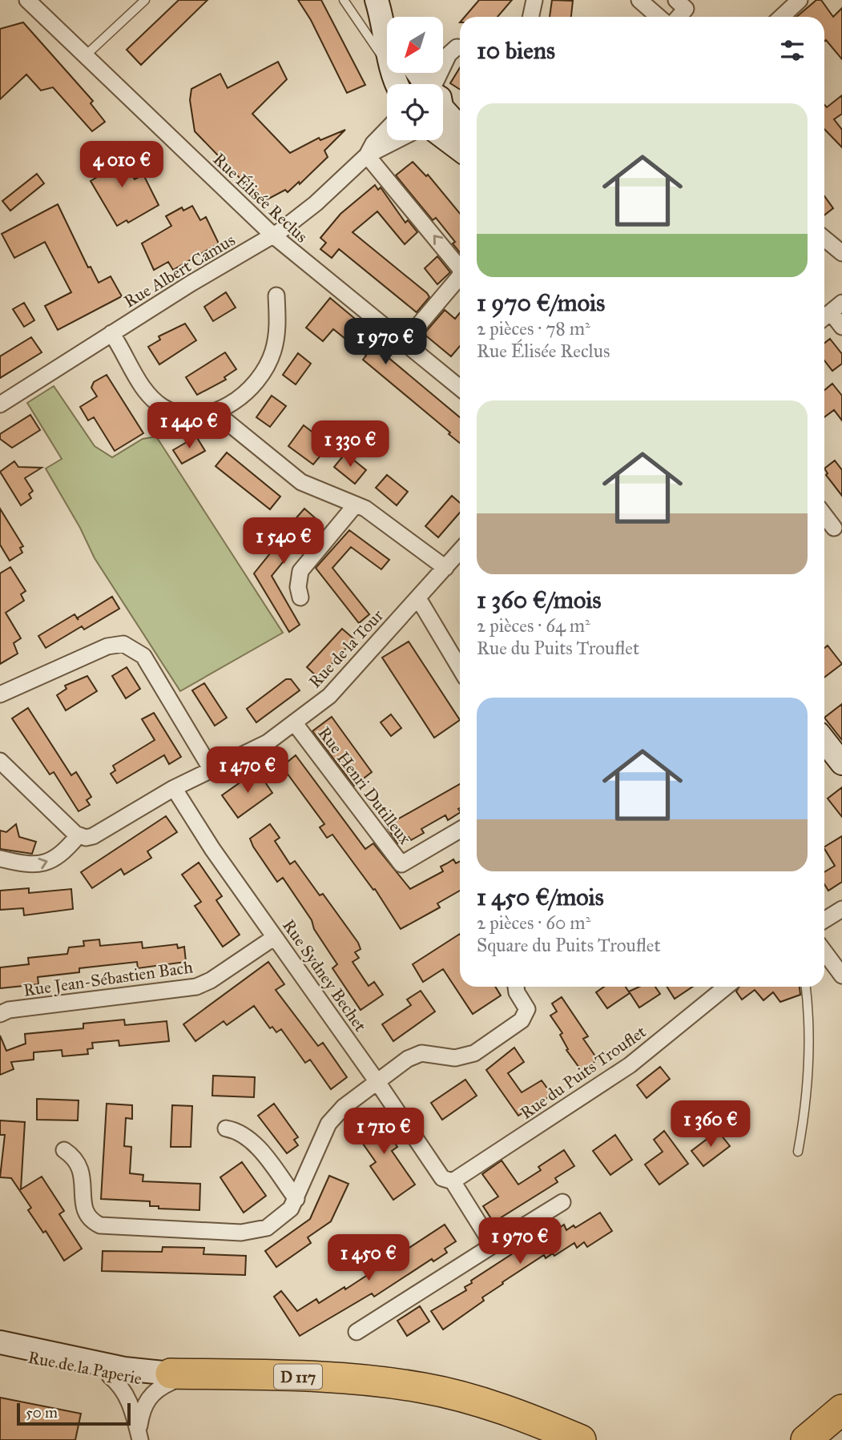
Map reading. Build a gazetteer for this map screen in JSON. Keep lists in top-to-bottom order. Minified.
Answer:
{"streets":{"highway":["D 117"],"main road":["Rue de la Paperie"],"street":["Rue Élisée Reclus","Rue Albert Camus","Rue de la Tour","Rue Henri Dutilleux","Rue Sydney Bechet","Rue Jean-Sébastien Bach","Rue du Puits Trouflet"]},"crossings":[["Rue Élisée Reclus","Rue Albert Camus"],["Rue de la Tour","Rue Henri Dutilleux"],["Rue de la Tour","Rue Sydney Bechet"],["Rue Sydney Bechet","Rue Jean-Sébastien Bach"],["Rue Sydney Bechet","Rue du Puits Trouflet"],["Rue de la Paperie","D 117"]],"scale_bar":"50 m","north":"bottom left","page":{"heading":"10 biens","list":[{"name":"1 970 €/mois","note":"2 pièces · 78 m² · Rue Élisée Reclus"},{"name":"1 360 €/mois","note":"2 pièces · 64 m² · Rue du Puits Trouflet"},{"name":"1 450 €/mois","note":"2 pièces · 60 m² · Square du Puits Trouflet"}],"price":["4 010 €","1 970 €","1 440 €","1 330 €","1 540 €","1 470 €","1 360 €","1 710 €","1 970 €","1 450 €"],"scale":"50 m"}}
